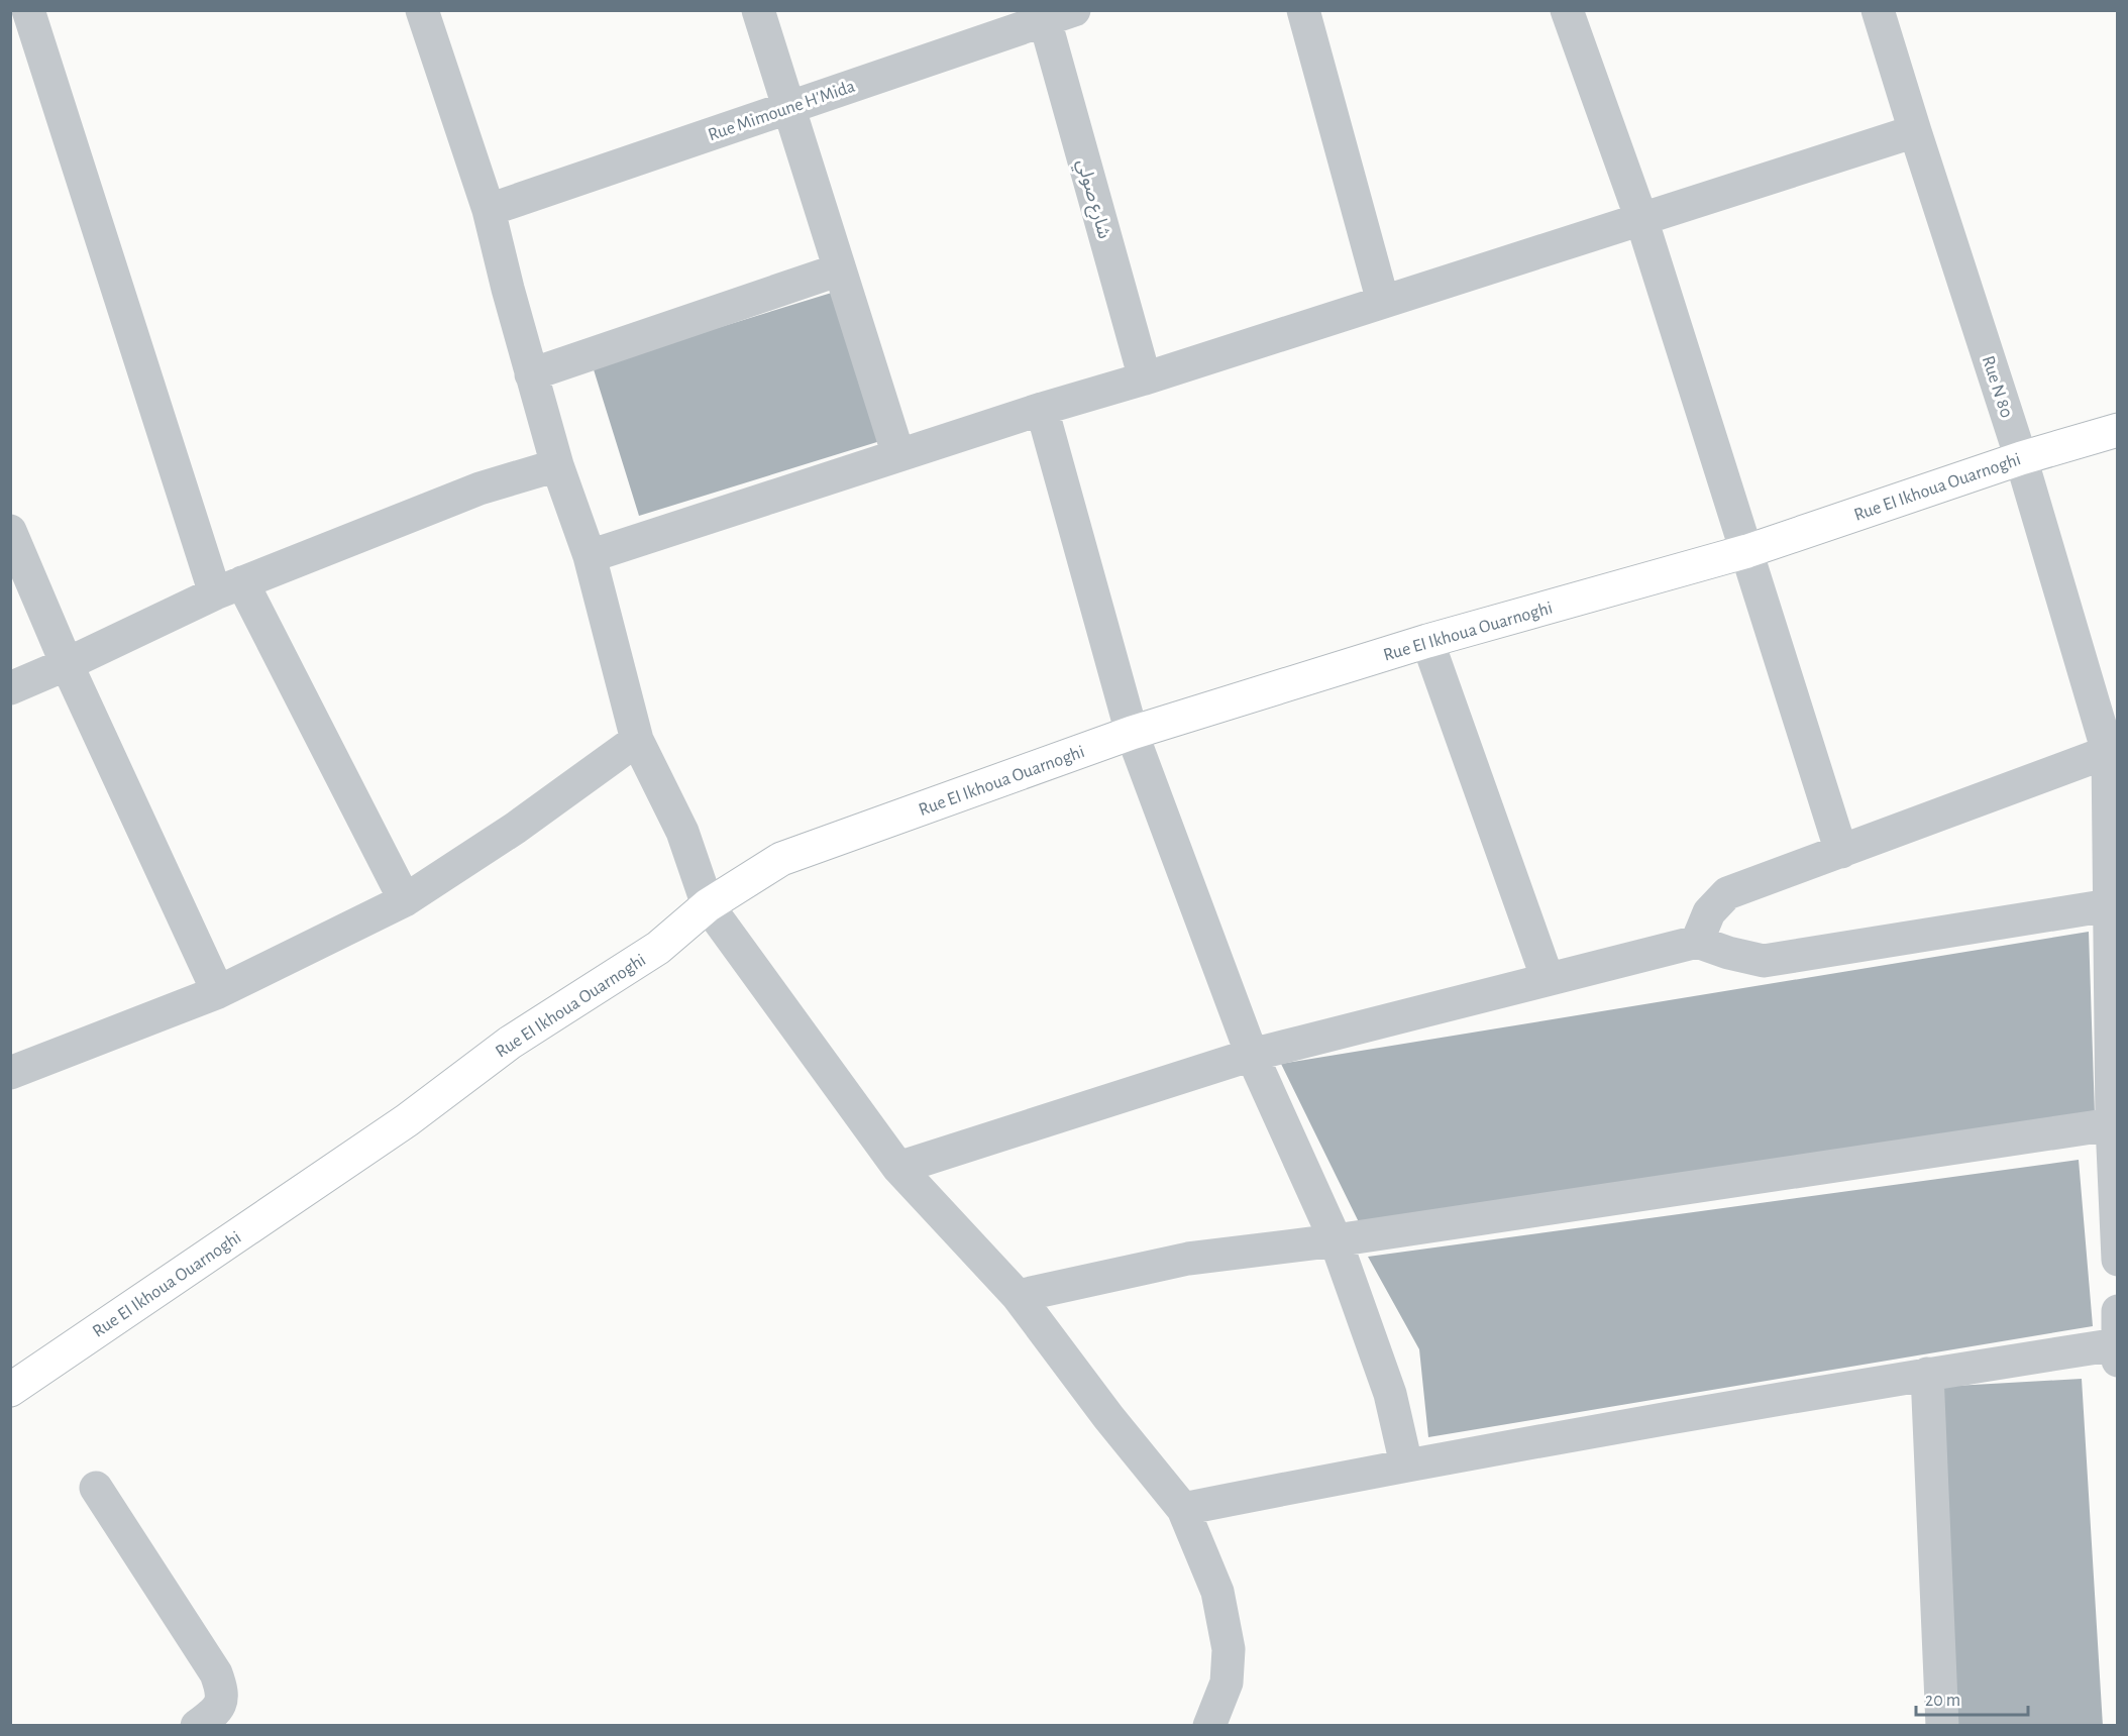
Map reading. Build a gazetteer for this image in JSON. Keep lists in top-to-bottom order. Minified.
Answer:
{"streets":{"street":["Rue Mimoune H'Mida","شارع صولي","Rue N 80","Rue EI Ikhoua Ouarnoghi"]},"crossings":[["Rue Mimoune H'Mida","شارع صولي"],["Rue N 80","Rue EI Ikhoua Ouarnoghi"]],"scale_bar":"20 m"}
